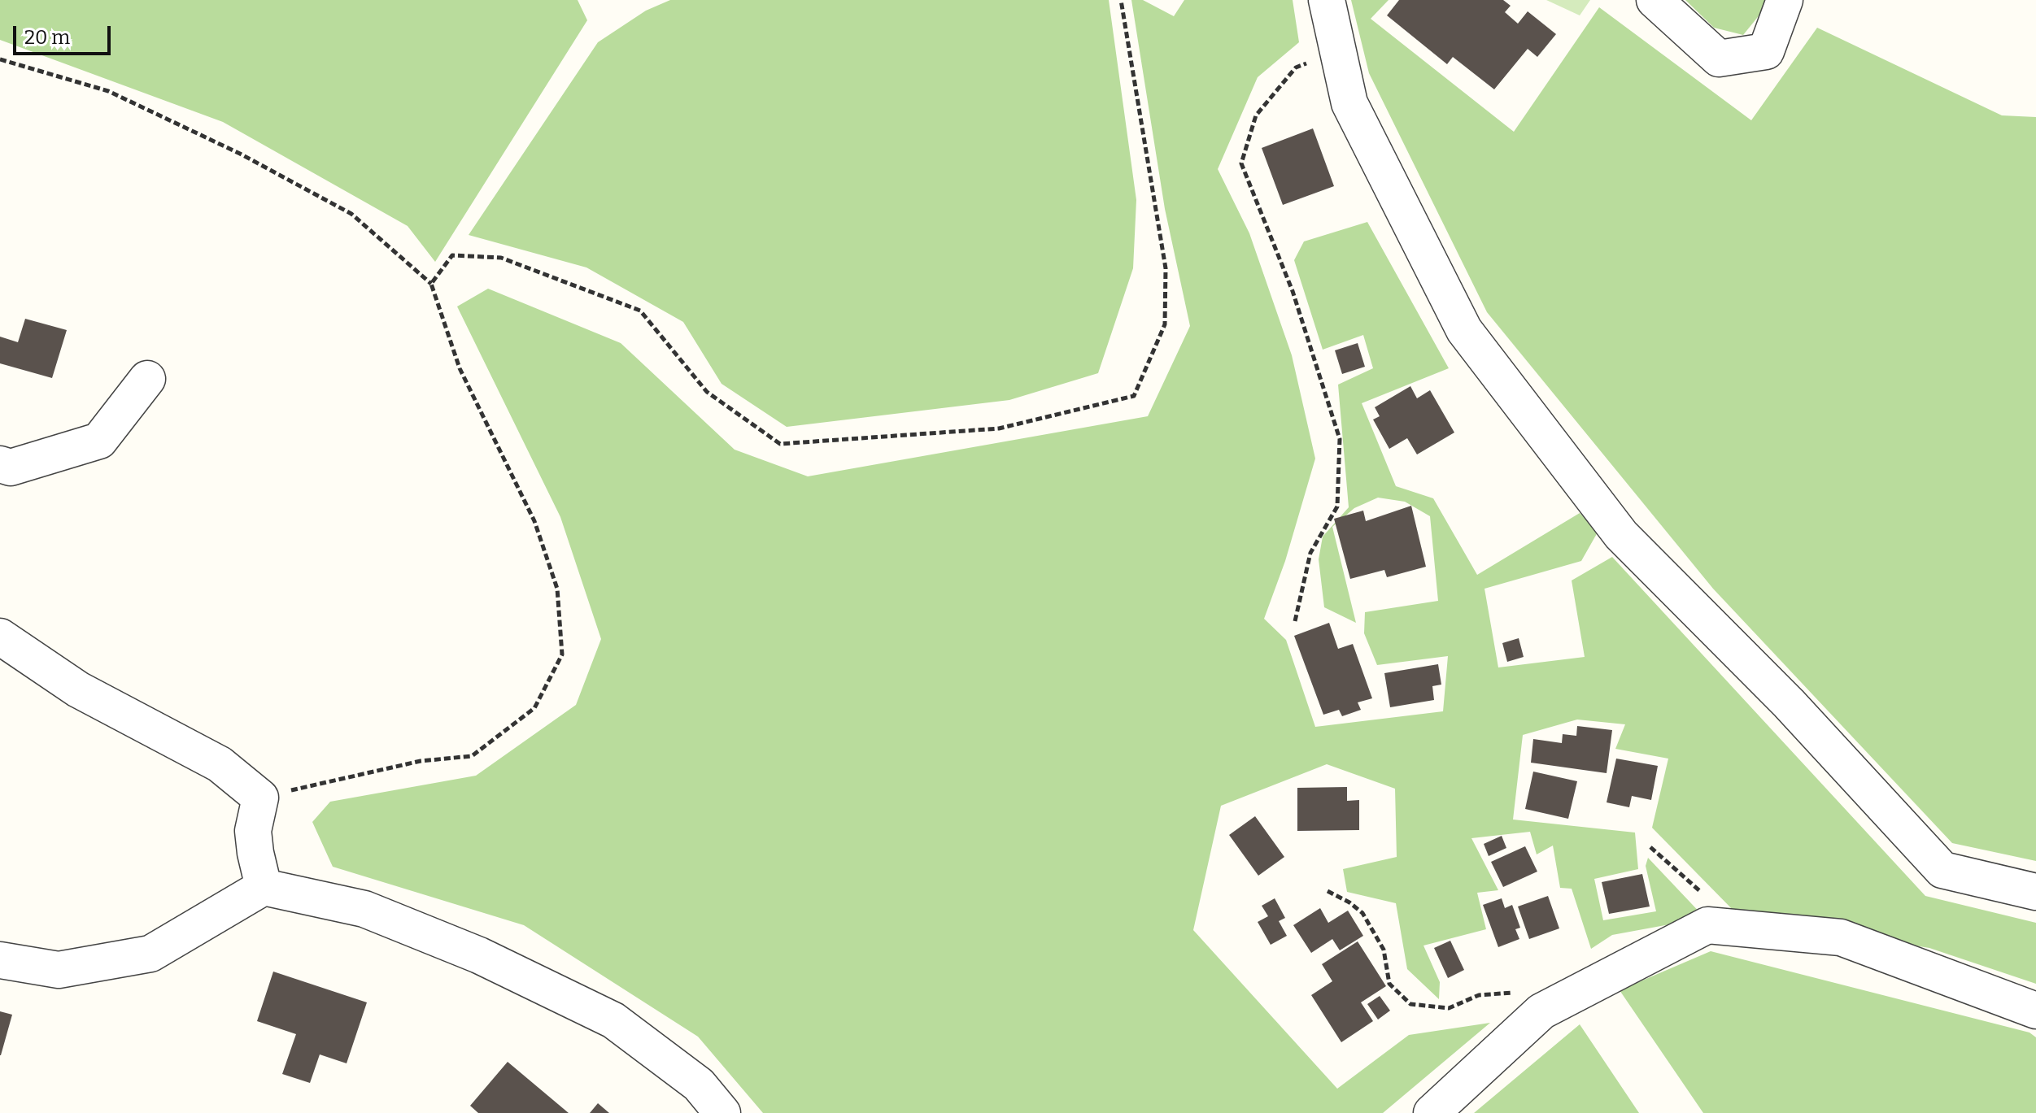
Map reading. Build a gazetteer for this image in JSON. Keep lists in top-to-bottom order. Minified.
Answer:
{"scale_bar":"20 m"}
